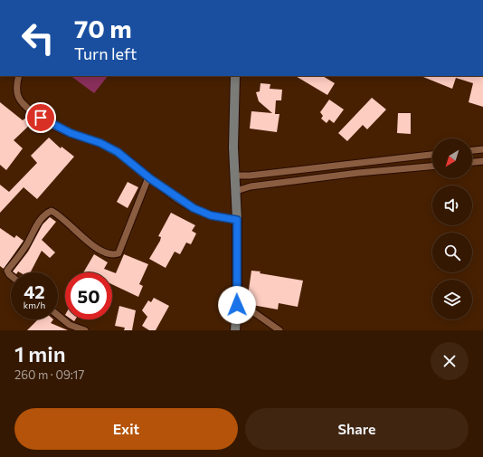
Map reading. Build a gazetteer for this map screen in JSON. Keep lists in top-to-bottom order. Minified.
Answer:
{"north":"bottom left","page":{"turn":["70 m","Turn left"],"speed":"42 km/h","limit":"50","heading":["1 min","260 m · 09:17"],"buttons":["Exit","Share"]}}
